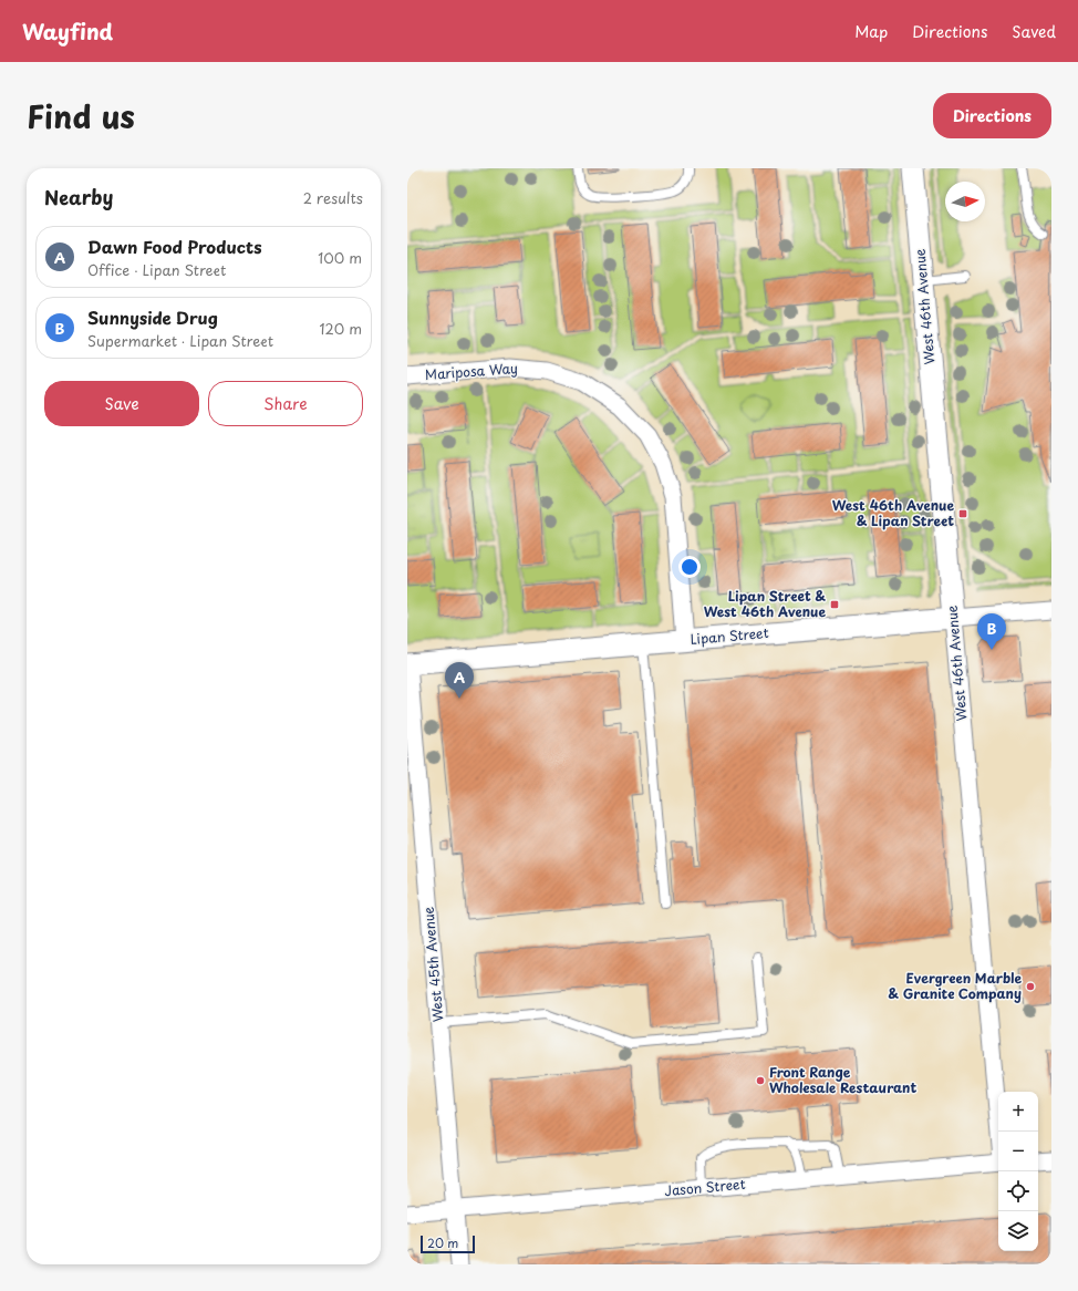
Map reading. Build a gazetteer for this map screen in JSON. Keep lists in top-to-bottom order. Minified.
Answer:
{"streets":{"street":["West 46th Avenue","Mariposa Way","Lipan Street","West 45th Avenue","Jason Street"]},"crossings":[["West 46th Avenue","Lipan Street"],["Mariposa Way","Lipan Street"],["Lipan Street","West 45th Avenue"],["West 45th Avenue","Jason Street"]],"places":{"transit":["West 46th Avenue & Lipan Street","Lipan Street & West 46th Avenue"],"other":["Evergreen Marble & Granite Company","Front Range Wholesale Restaurant"]},"scale_bar":"20 m","north":"right","page":{"header":"Wayfind","nav":["Map","Directions","Saved"],"title":"Find us","buttons":["Directions",["Save","Share"]],"heading":["Nearby","2 results"],"list":[{"mark":"A","name":"Dawn Food Products","note":"Office · Lipan Street","value":"100 m"},{"mark":"B","name":"Sunnyside Drug","note":"Supermarket · Lipan Street","value":"120 m"}],"pins":["B","A"],"map_buttons":["+","−"],"scale":"20 m"}}
